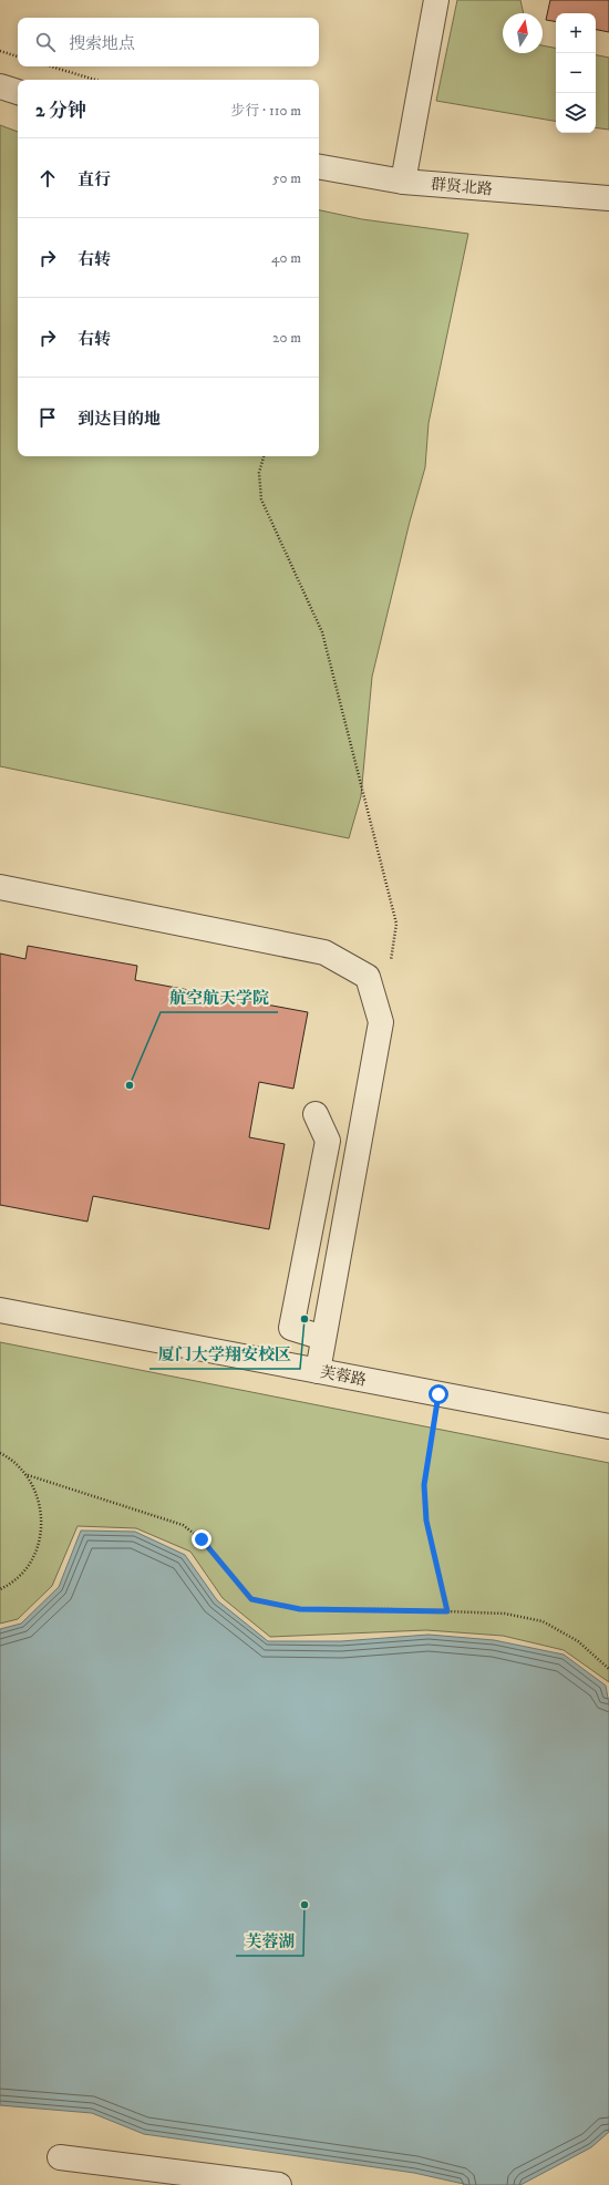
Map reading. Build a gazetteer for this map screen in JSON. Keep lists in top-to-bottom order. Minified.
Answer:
{"streets":{"street":["群贤北路","芙蓉路"]},"places":["航空航天学院","厦门大学翔安校区","芙蓉湖"],"north":"top","page":{"map_buttons":["+","−"],"search":"搜索地点","heading":["2 分钟","步行 · 110 m"],"list":[["直行","50 m"],["右转","40 m"],["右转","20 m"],"到达目的地"]}}
